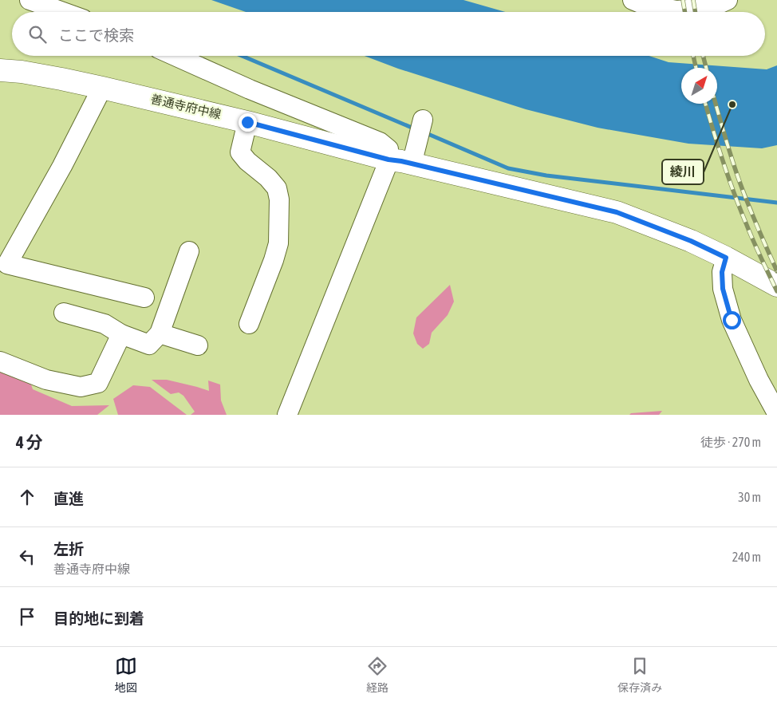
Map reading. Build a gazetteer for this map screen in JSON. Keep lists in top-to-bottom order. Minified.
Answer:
{"streets":{"main road":["善通寺府中線"]},"places":["綾川"],"north":"top right","page":{"search":"ここで検索","heading":["4 分","徒歩 · 270 m"],"list":[["直進","30 m"],["左折","善通寺府中線","240 m"],"目的地に到着"],"nav":["地図","経路","保存済み"]}}
